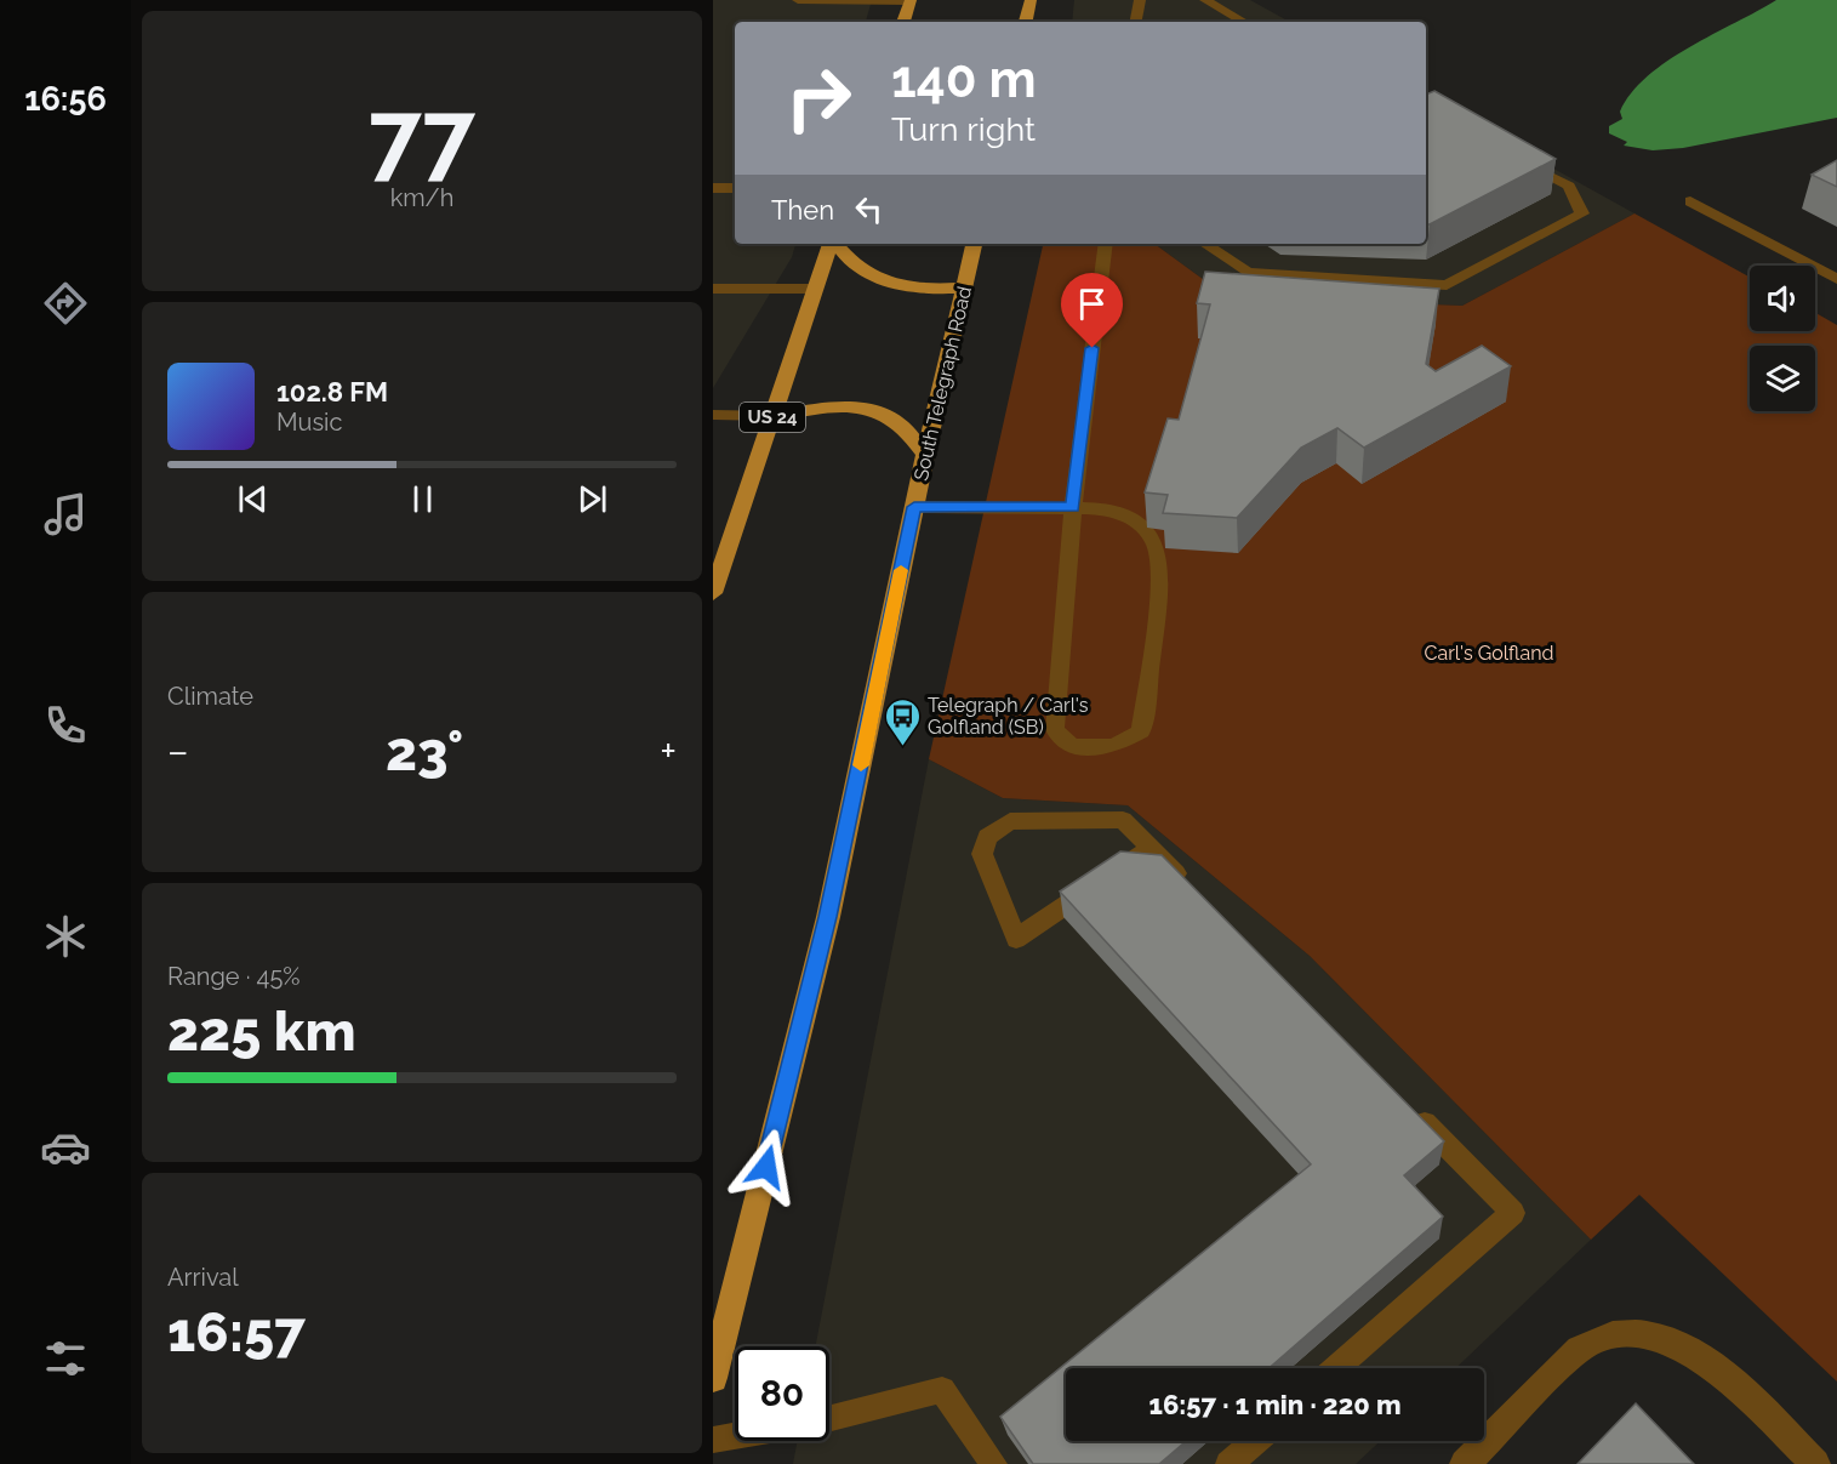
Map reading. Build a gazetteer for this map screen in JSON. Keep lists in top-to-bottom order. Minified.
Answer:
{"streets":{"highway":["South Telegraph Road","US 24"]},"parks":["Carl's Golfland"],"places":{"bus stop":["Telegraph / Carl's Golfland (SB)"]},"page":{"tabs":"16:56","tile":[["77","km/h"],"Climate",["Range · 45%","225 km"],["Arrival","16:57"]],"turn":["140 m","Turn right"],"then":"Then","song":["102.8 FM","Music"],"heat":["−","23°","+"],"limit":"80","trip":"16:57 · 1 min · 220 m"}}
